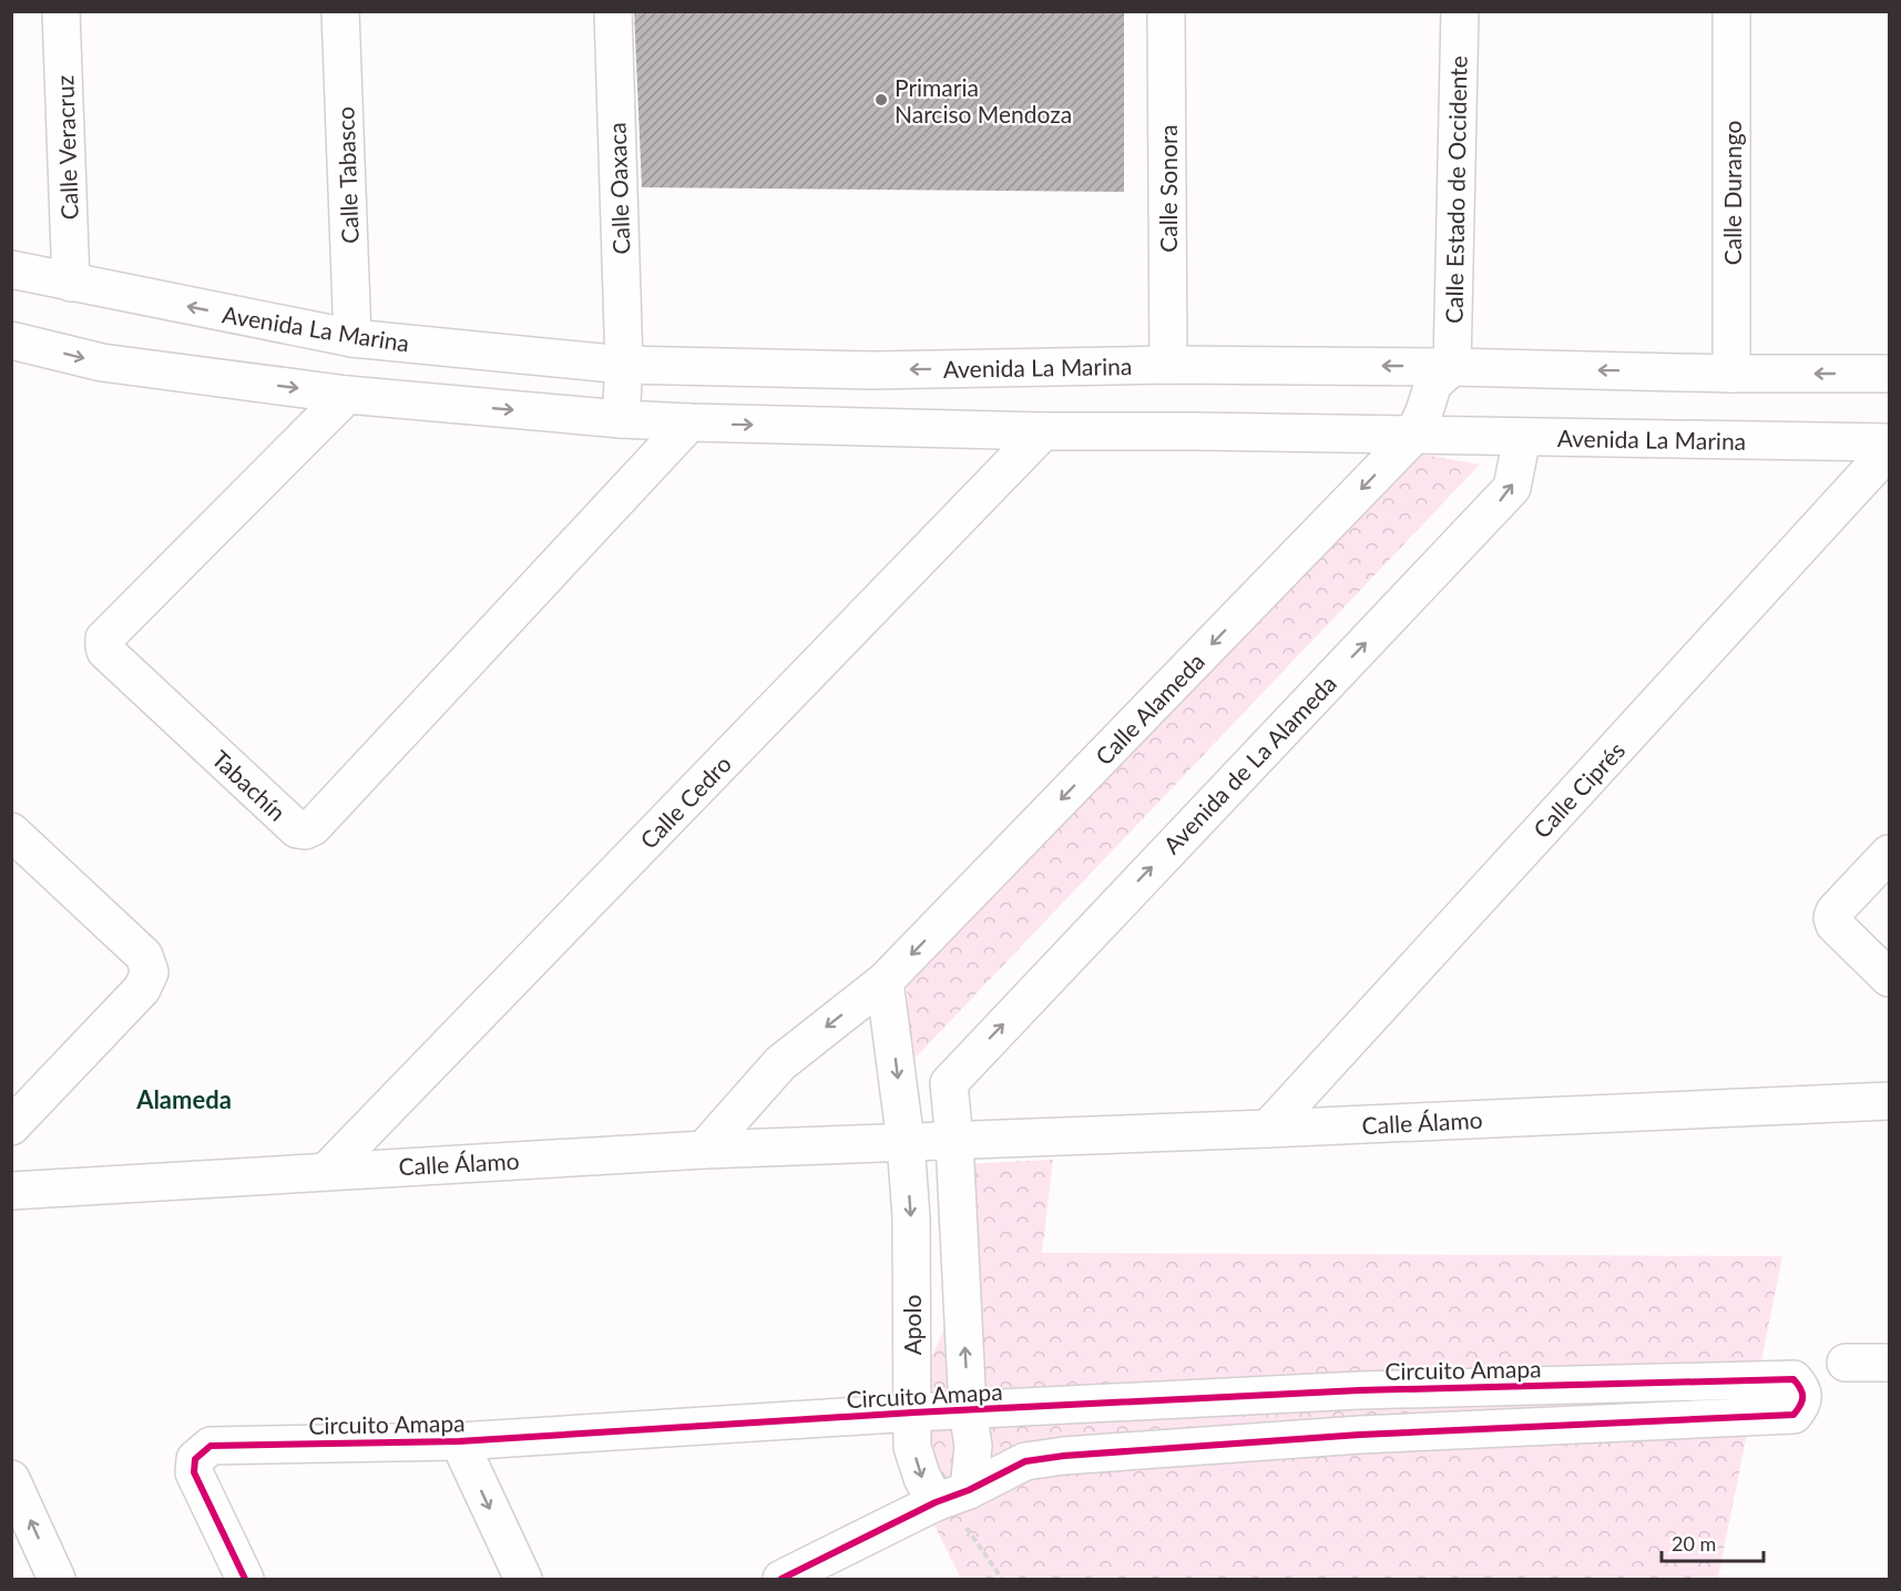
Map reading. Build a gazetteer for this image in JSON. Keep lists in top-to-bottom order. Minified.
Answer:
{"streets":{"street":["Calle Veracruz","Calle Tabasco","Calle Oaxaca","Calle Sonora","Calle Estado de Occidente","Calle Durango","Avenida La Marina","Calle Alameda","Avenida de La Alameda","Tabachín","Calle Ciprés","Calle Cedro","Calle Álamo","Apolo","Circuito Amapa"]},"crossings":[["Calle Veracruz","Avenida La Marina"],["Calle Tabasco","Avenida La Marina"],["Calle Oaxaca","Avenida La Marina"],["Calle Sonora","Avenida La Marina"],["Calle Estado de Occidente","Avenida La Marina"],["Calle Durango","Avenida La Marina"],["Avenida La Marina","Calle Alameda"],["Avenida La Marina","Avenida de La Alameda"],["Avenida La Marina","Tabachín"],["Avenida La Marina","Calle Cedro"],["Calle Alameda","Calle Álamo"],["Calle Alameda","Apolo"],["Avenida de La Alameda","Calle Álamo"],["Calle Ciprés","Calle Álamo"],["Calle Cedro","Calle Álamo"],["Calle Álamo","Apolo"],["Apolo","Circuito Amapa"]],"one_way":["Calle Alameda","Avenida de La Alameda"],"districts":["Alameda"],"places":["Primaria Narciso Mendoza"],"scale_bar":"20 m"}
